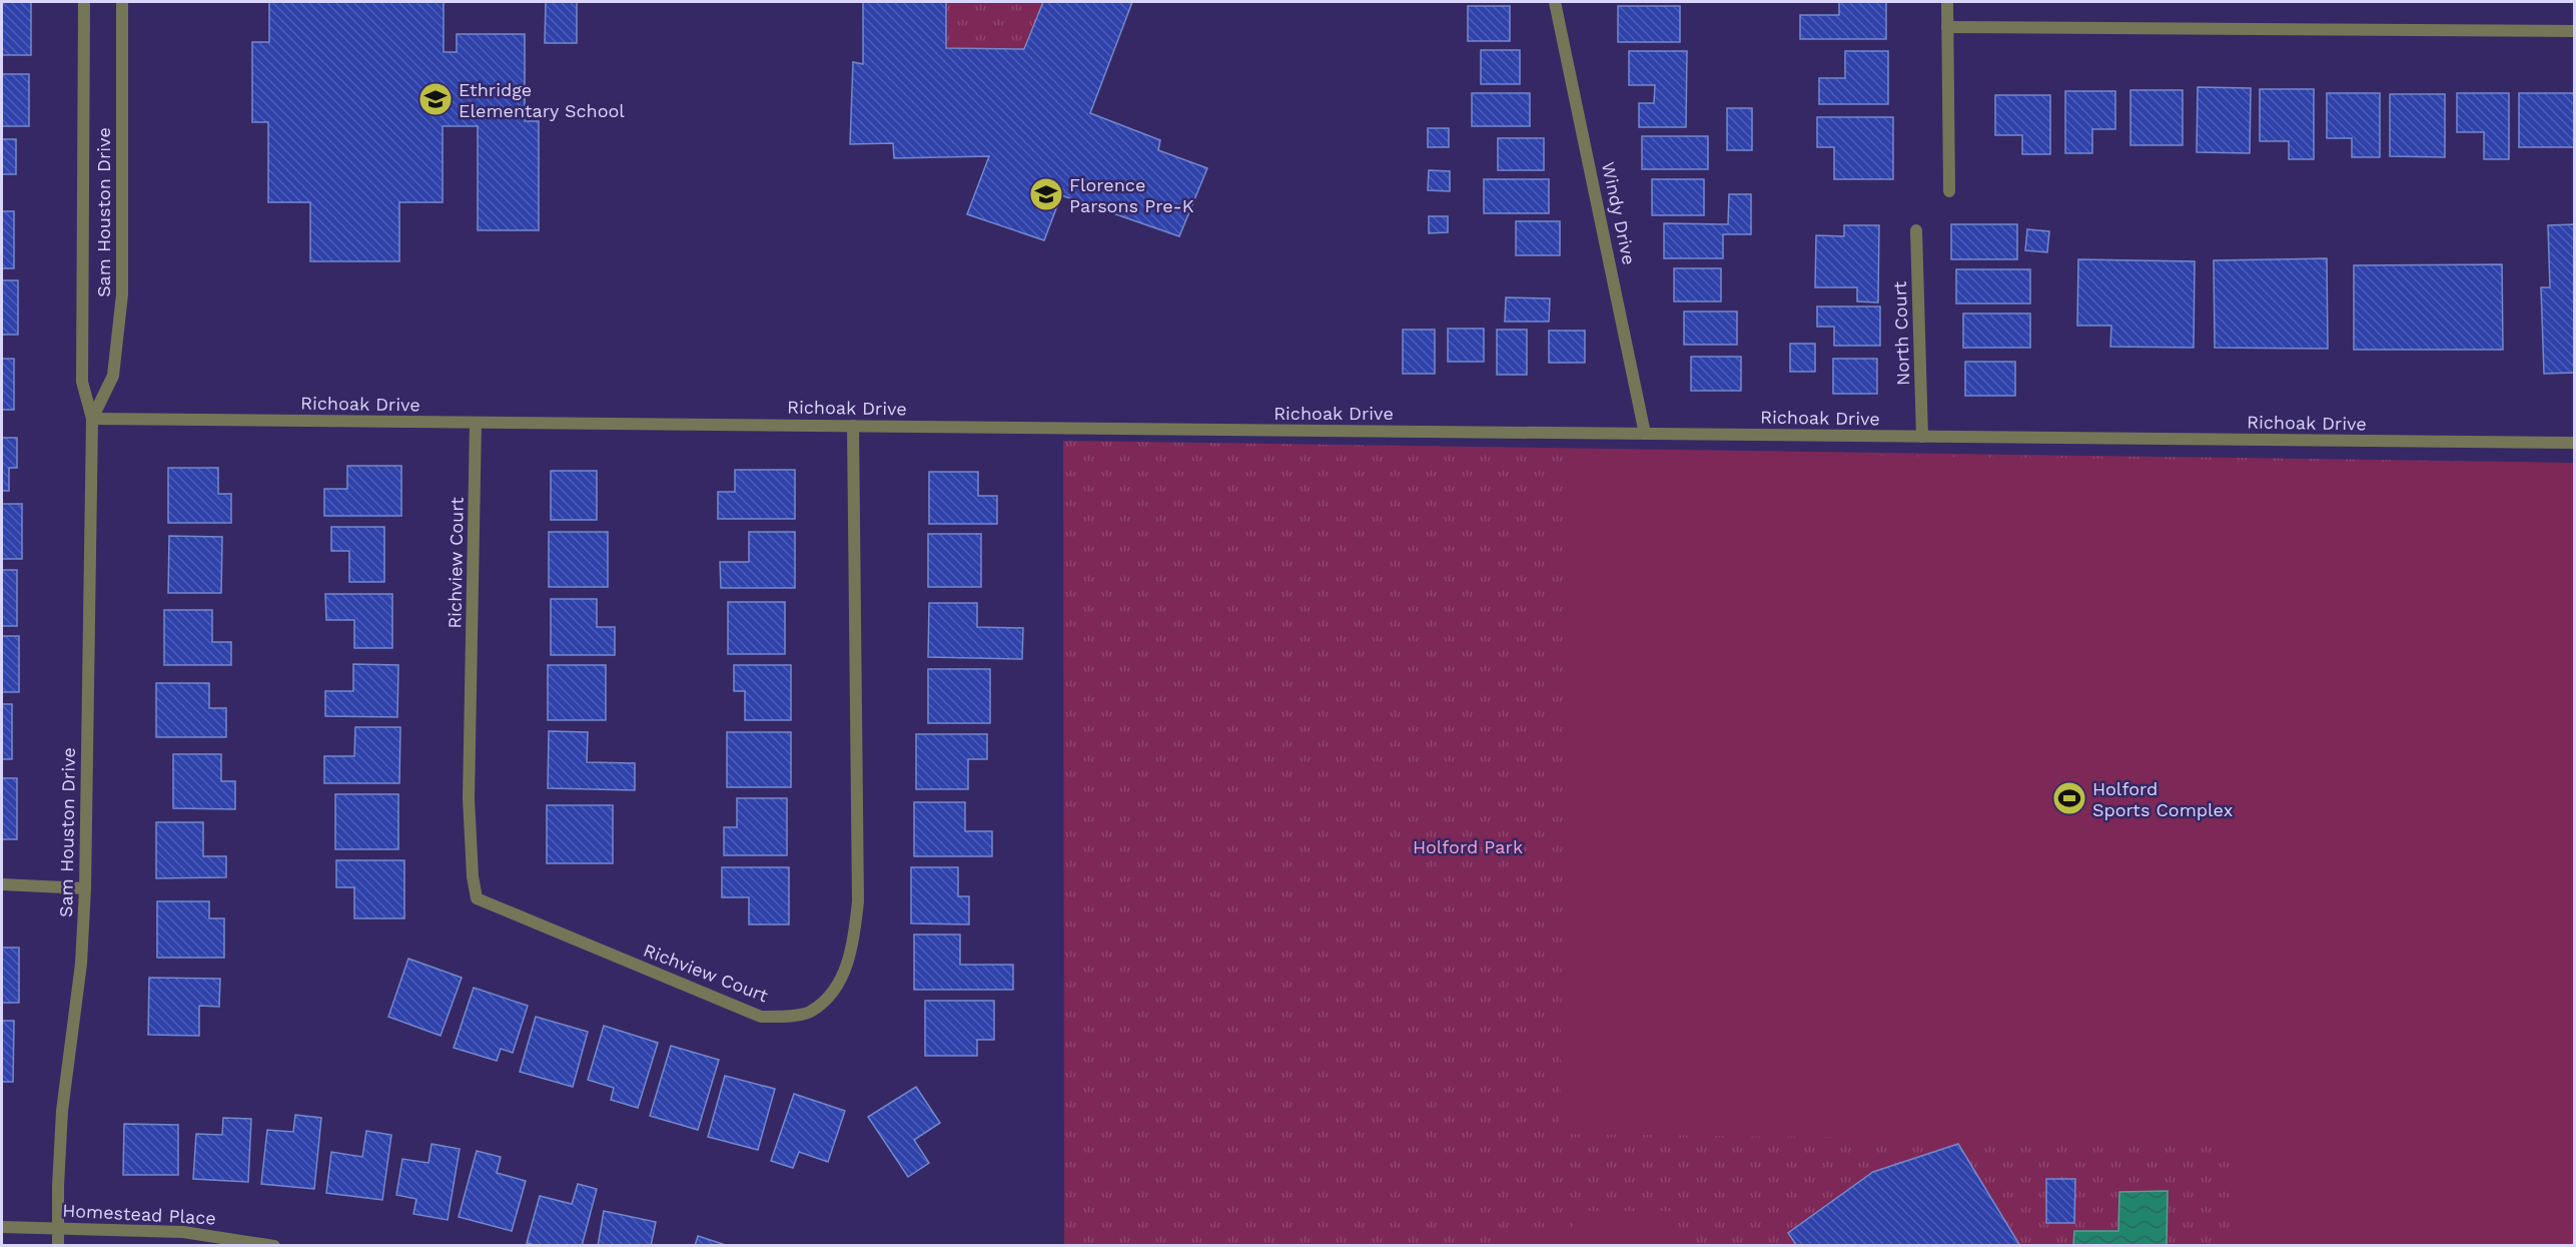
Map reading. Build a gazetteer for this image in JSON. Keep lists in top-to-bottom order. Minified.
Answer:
{"streets":{"street":["Sam Houston Drive","Windy Drive","North Court","Richoak Drive","Richview Court","Homestead Place"]},"crossings":[["Sam Houston Drive","Richoak Drive"],["Sam Houston Drive","Homestead Place"],["Windy Drive","Richoak Drive"],["North Court","Richoak Drive"],["Richoak Drive","Richview Court"]],"parks":["Holford Park"],"places":{"school or university":["Ethridge Elementary School","Florence Parsons Pre-K"],"sports":["Holford Sports Complex"]}}
